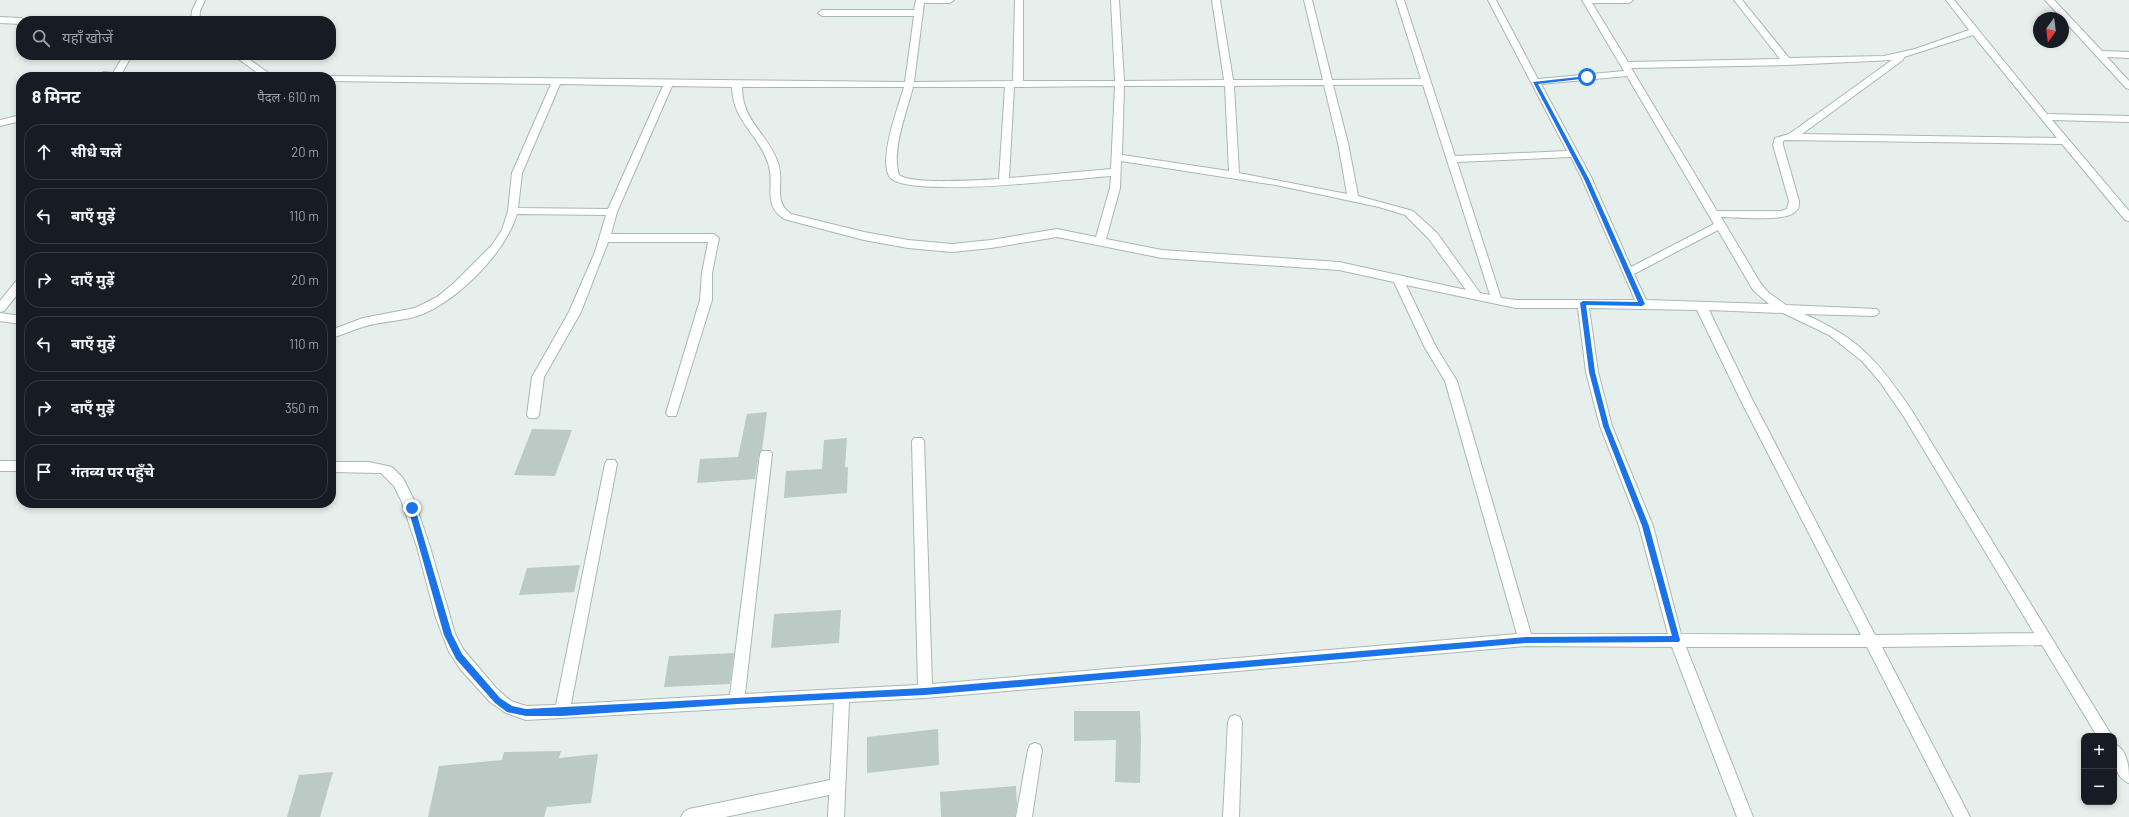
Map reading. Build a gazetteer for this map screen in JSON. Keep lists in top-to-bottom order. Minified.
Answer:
{"north":"bottom","page":{"search":"यहाँ खोजें","heading":["8 मिनट","पैदल · 610 m"],"list":[["सीधे चलें","20 m"],["बाएँ मुड़ें","110 m"],["दाएँ मुड़ें","20 m"],["बाएँ मुड़ें","110 m"],["दाएँ मुड़ें","350 m"],"गंतव्य पर पहुँचे"],"map_buttons":["+","−"]}}
